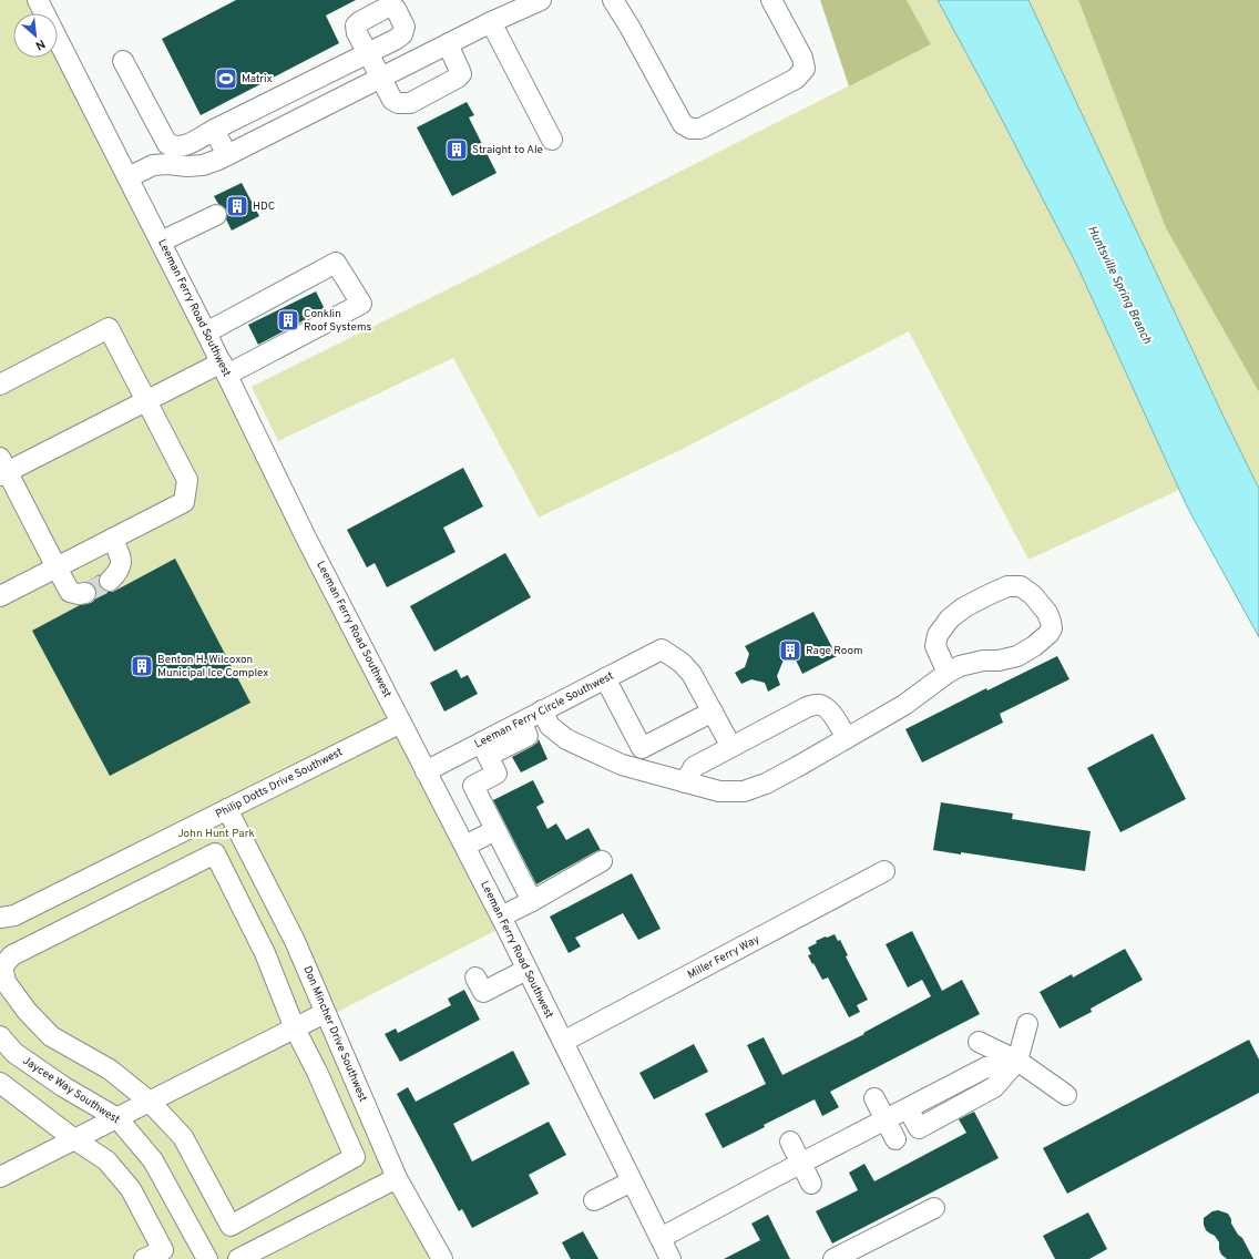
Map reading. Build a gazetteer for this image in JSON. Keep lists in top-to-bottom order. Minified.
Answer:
{"streets":{"street":["Leeman Ferry Road Southwest","Leeman Ferry Circle Southwest","Philip Dotts Drive Southwest","Miller Ferry Way","Don Mincher Drive Southwest","Jaycee Way Southwest"]},"crossings":[["Leeman Ferry Road Southwest","Leeman Ferry Circle Southwest"],["Leeman Ferry Road Southwest","Philip Dotts Drive Southwest"],["Leeman Ferry Road Southwest","Miller Ferry Way"],["Philip Dotts Drive Southwest","Don Mincher Drive Southwest"]],"water":["Huntsville Spring Branch"],"parks":["John Hunt Park"],"places":{"sports":["Matrix"],"building":["Straight to Ale","HDC","Conklin Roof Systems","Rage Room","Benton H. Wilcoxon Municipal Ice Complex"]},"north":"bottom right"}
